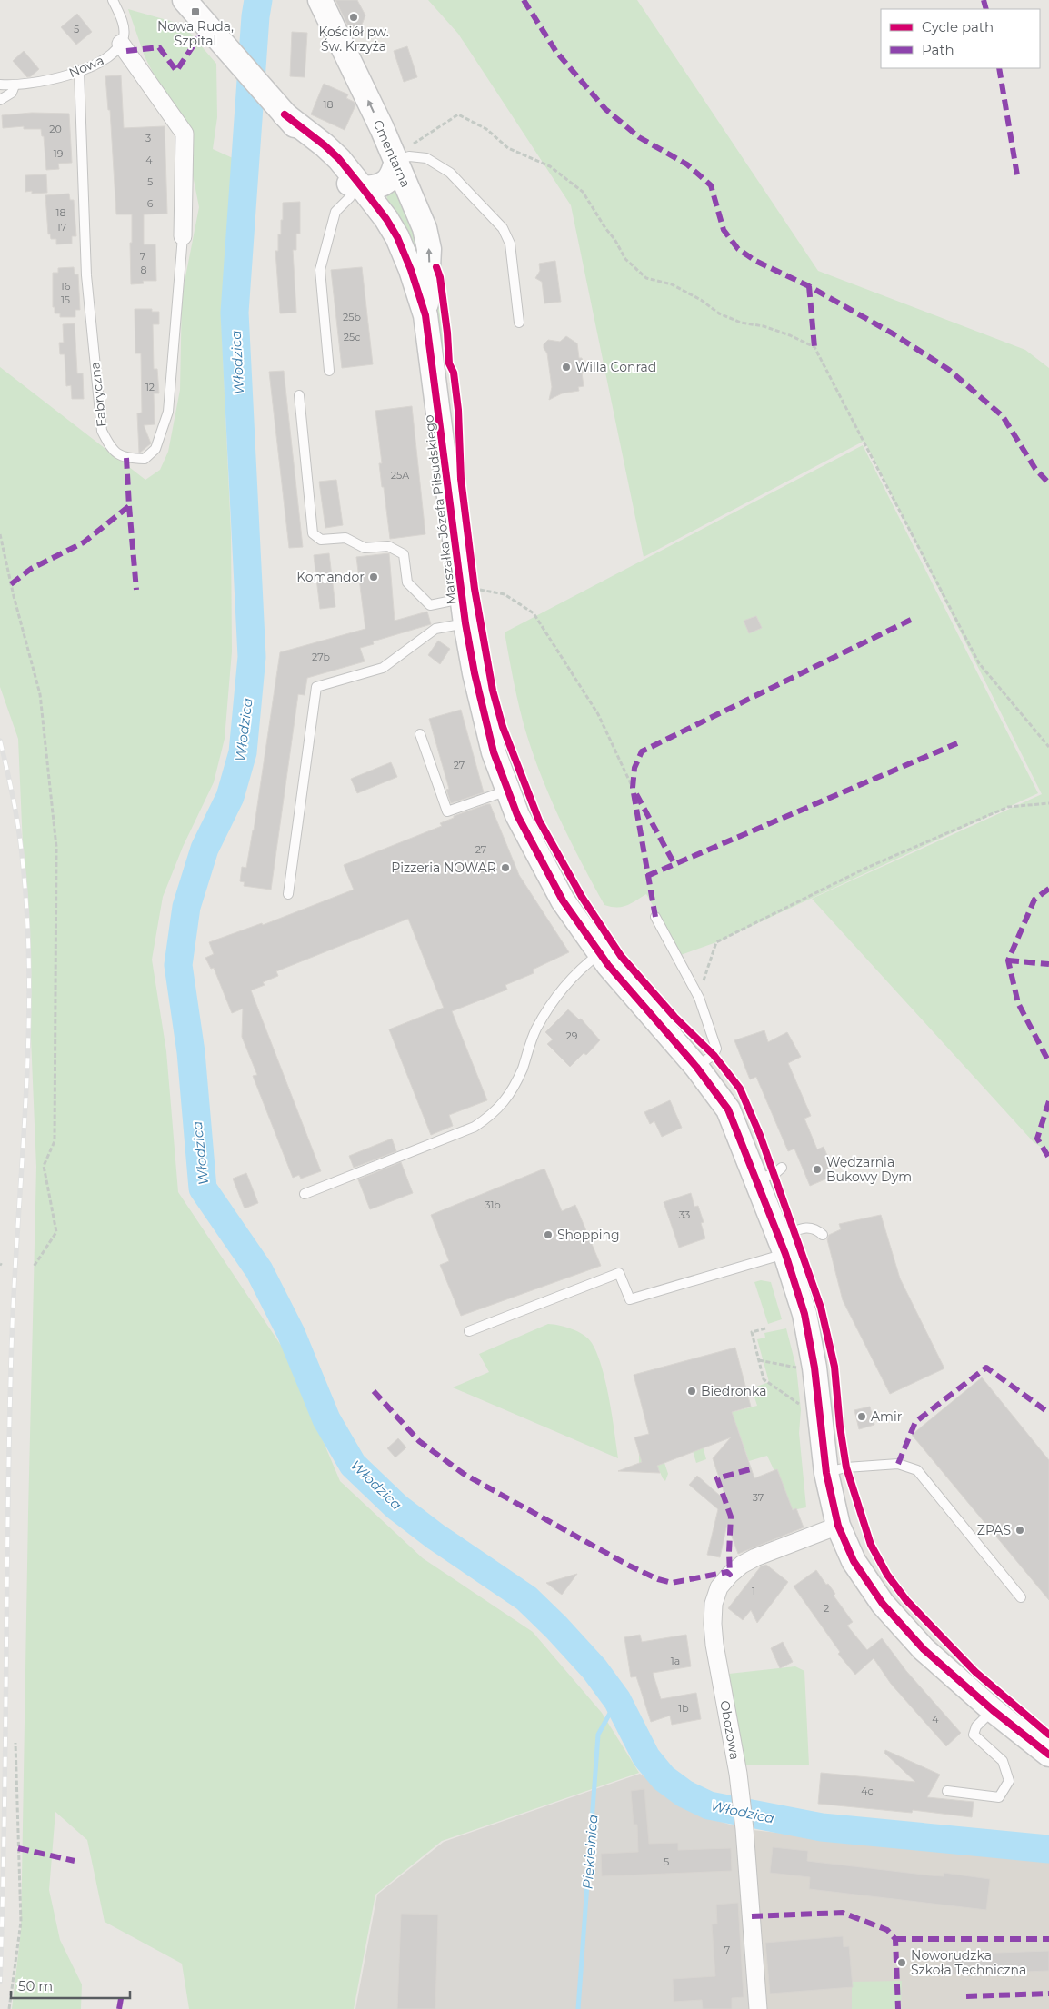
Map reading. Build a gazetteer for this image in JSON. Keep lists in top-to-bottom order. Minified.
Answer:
{"streets":{"street":["Cmentarna","Marszałka Józefa Piłsudskiego","Obozowa"],"lane":["Nowa","Fabryczna"]},"crossings":[["Nowa","Fabryczna"],["Cmentarna","Marszałka Józefa Piłsudskiego"],["Marszałka Józefa Piłsudskiego","Obozowa"]],"water":["Włodzica","Piekielnica"],"places":{"transit":["Nowa Ruda, Szpital"],"other":["Kościół pw. Św. Krzyża","Willa Conrad","Komandor","Pizzeria NOWAR","Wędzarnia Bukowy Dym","Shopping","Biedronka","Amir","ZPAS","Noworudzka Szkoła Techniczna"]},"house_numbers":["5","18","20","3","19","4","5","6","18","17","7","8","16","15","25b","25c","12","25A","27b","27","27","29","31b","33","37","1","2","1a","1b","4","4c","5","7"],"legend":["Cycle path","Path"],"scale_bar":"50 m"}
